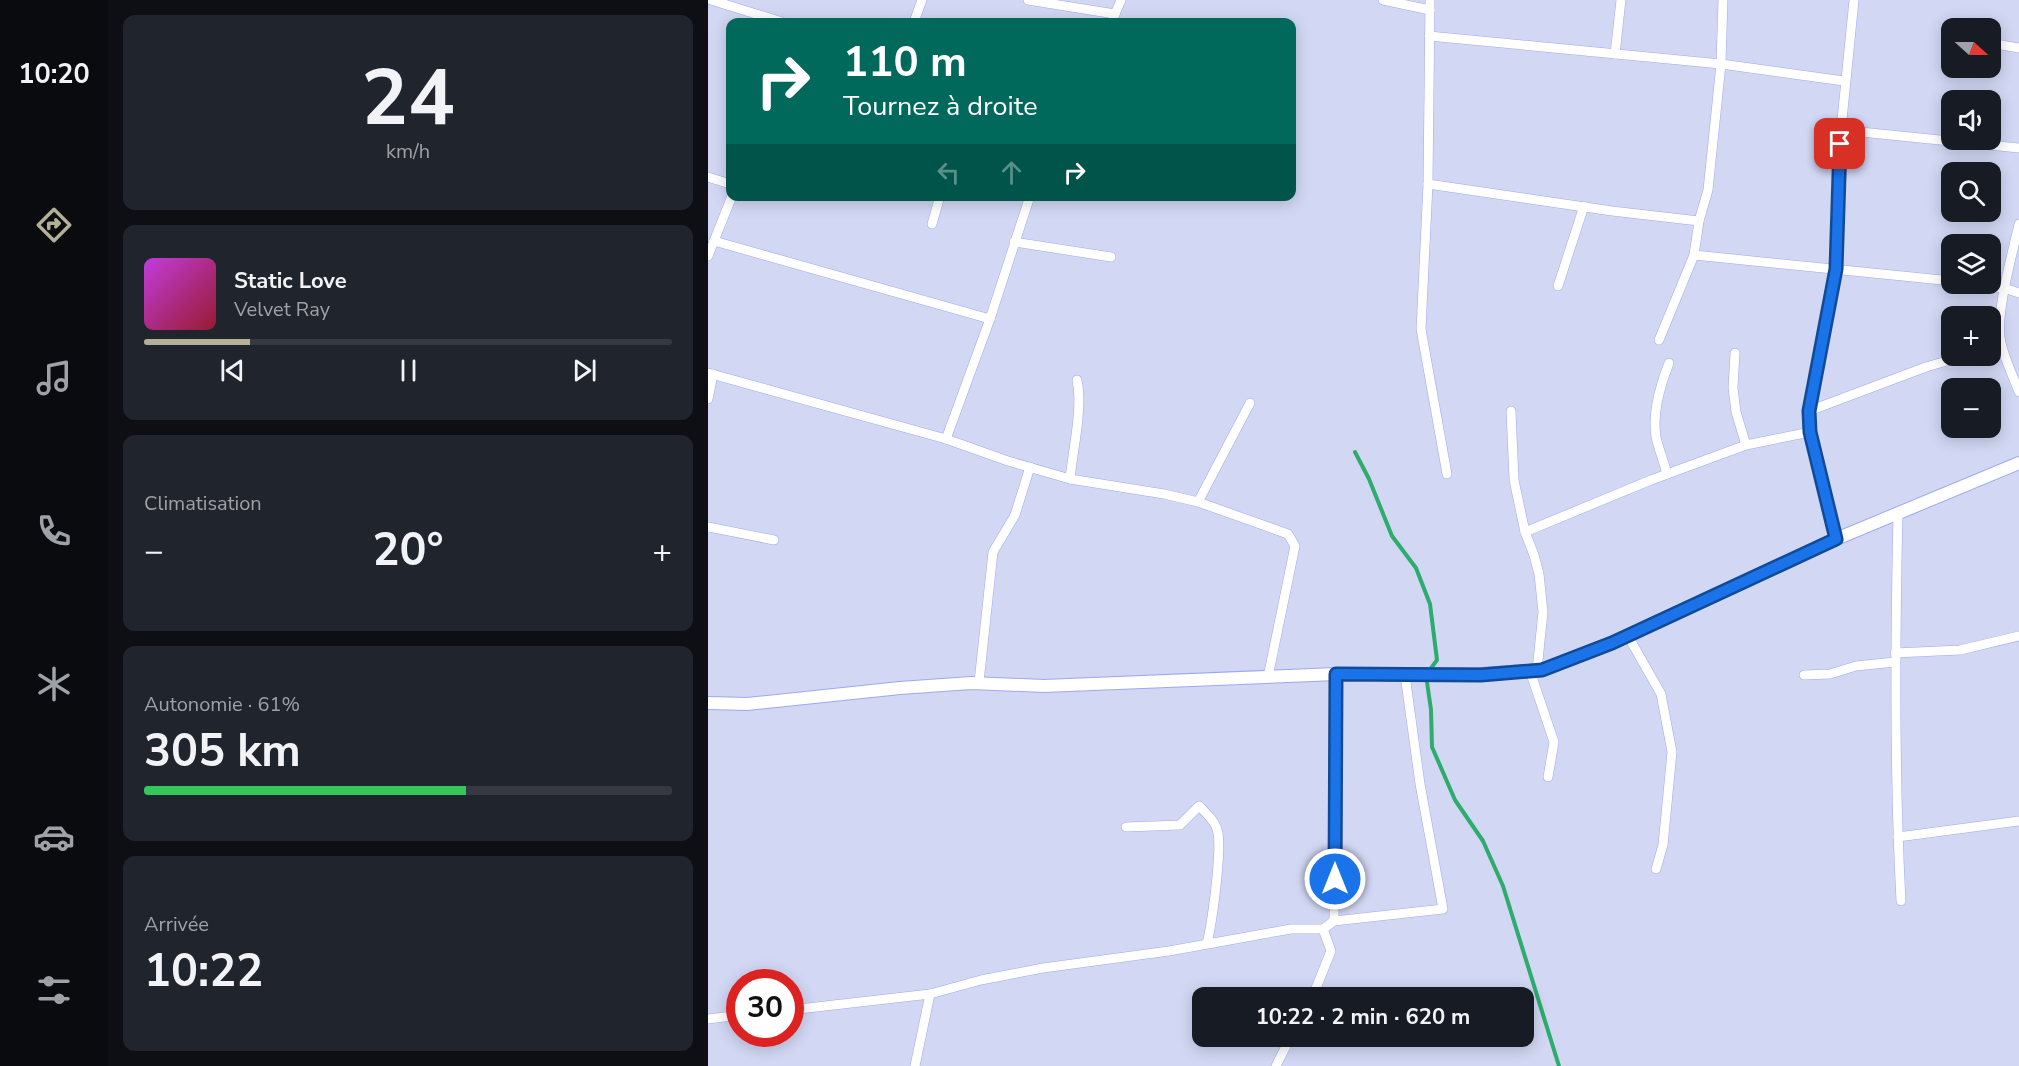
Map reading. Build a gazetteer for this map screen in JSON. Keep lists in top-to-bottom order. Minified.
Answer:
{"north":"right","page":{"tabs":"10:20","tile":[["24","km/h"],"Climatisation",["Autonomie · 61%","305 km"],["Arrivée","10:22"]],"map_buttons":["+","−"],"turn":["110 m","Tournez à droite"],"song":["Static Love","Velvet Ray"],"heat":["−","20°","+"],"limit":"30","trip":"10:22 · 2 min · 620 m"}}
